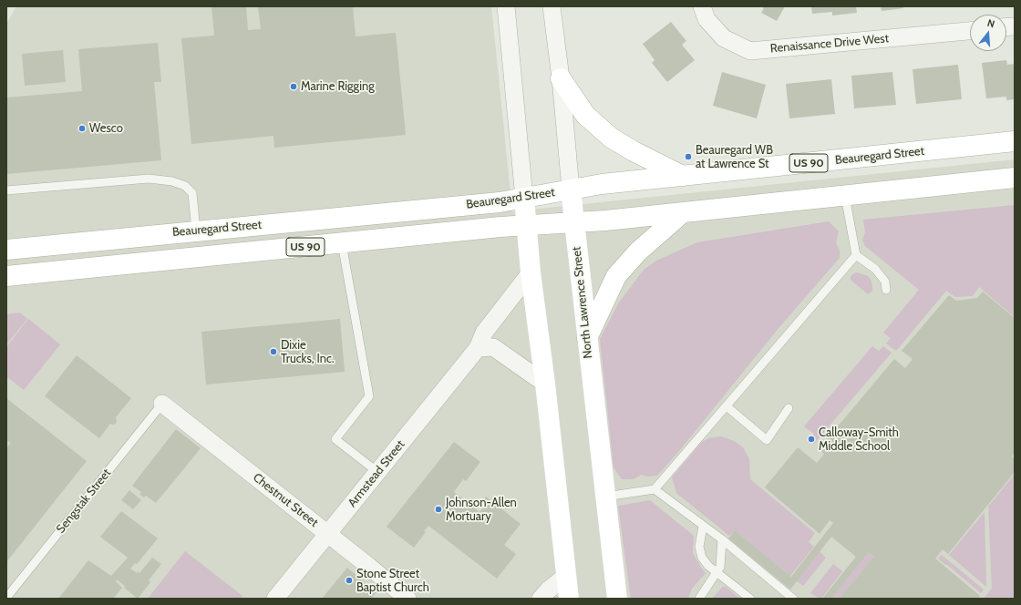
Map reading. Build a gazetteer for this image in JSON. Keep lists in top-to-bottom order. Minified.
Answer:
{"streets":{"main road":["Beauregard Street","US 90","North Lawrence Street"],"street":["Renaissance Drive West","Armstead Street","Chestnut Street"],"lane":["Sengstak Street"]},"crossings":[["Beauregard Street","North Lawrence Street"],["US 90","North Lawrence Street"],["Armstead Street","Chestnut Street"],["Chestnut Street","Sengstak Street"]],"places":["Marine Rigging","Wesco","Beauregard WB at Lawrence St","Dixie Trucks, Inc.","Calloway-Smith Middle School","Johnson-Allen Mortuary","Stone Street Baptist Church"],"north":"top"}
